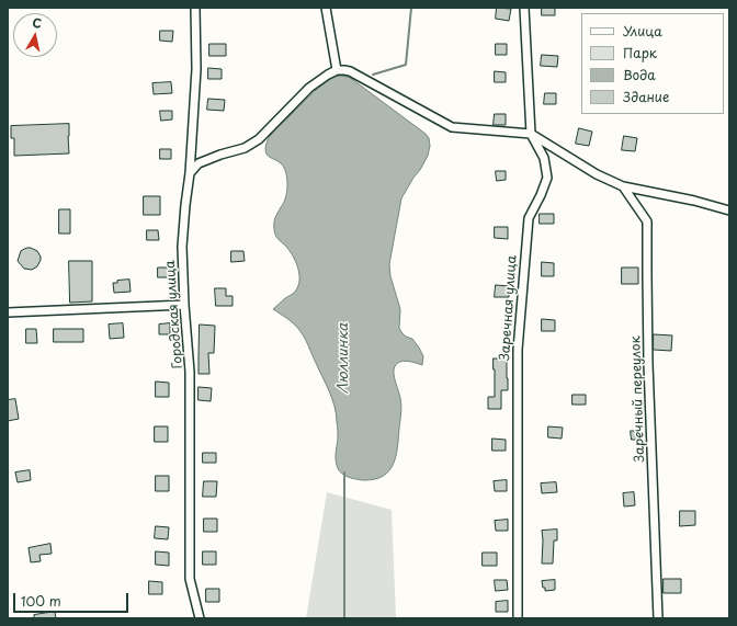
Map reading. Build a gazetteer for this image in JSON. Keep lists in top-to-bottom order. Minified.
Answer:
{"streets":{"street":["Заречная улица","Городская улица","Заречный переулок"]},"water":["Люллинка"],"legend":["Улица","Парк","Вода","Здание"],"scale_bar":"100 m","north":"top"}
